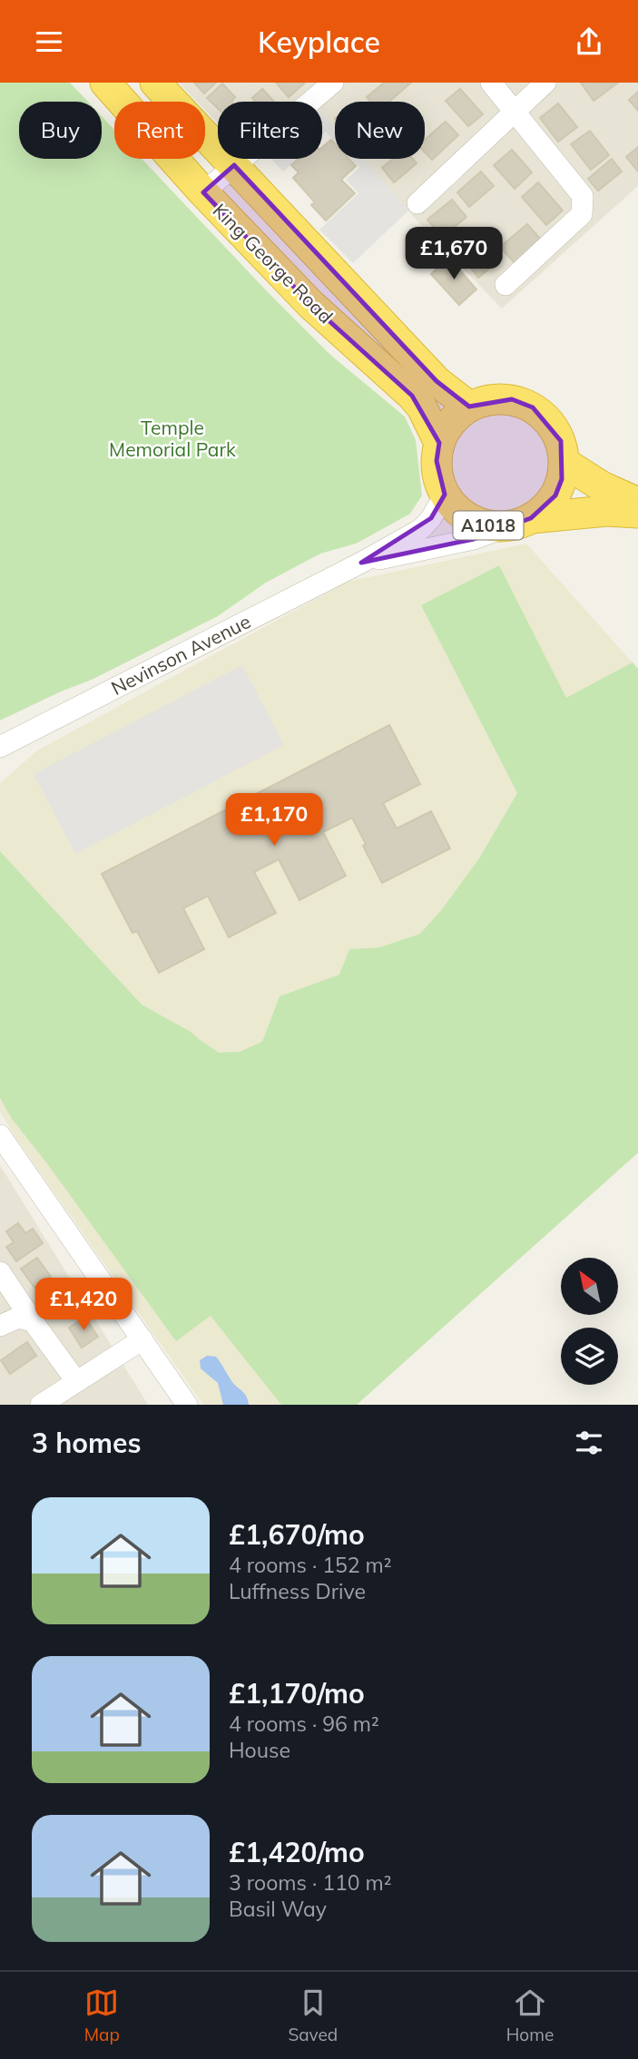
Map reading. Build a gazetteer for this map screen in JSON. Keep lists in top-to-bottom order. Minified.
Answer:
{"streets":{"highway":["King George Road","A1018"],"street":["Nevinson Avenue"]},"crossings":[["King George Road","A1018"],["King George Road","Nevinson Avenue"],["A1018","Nevinson Avenue"]],"parks":["Temple Memorial Park"],"north":"top left","page":{"header":"Keyplace","chip":["Buy","Rent","Filters","New"],"price":["£1,670","£1,170","£1,420"],"heading":"3 homes","list":[{"name":"£1,670/mo","note":"4 rooms · 152 m² · Luffness Drive"},{"name":"£1,170/mo","note":"4 rooms · 96 m² · House"},{"name":"£1,420/mo","note":"3 rooms · 110 m² · Basil Way"}],"tabs":["Map","Saved","Home"]}}
